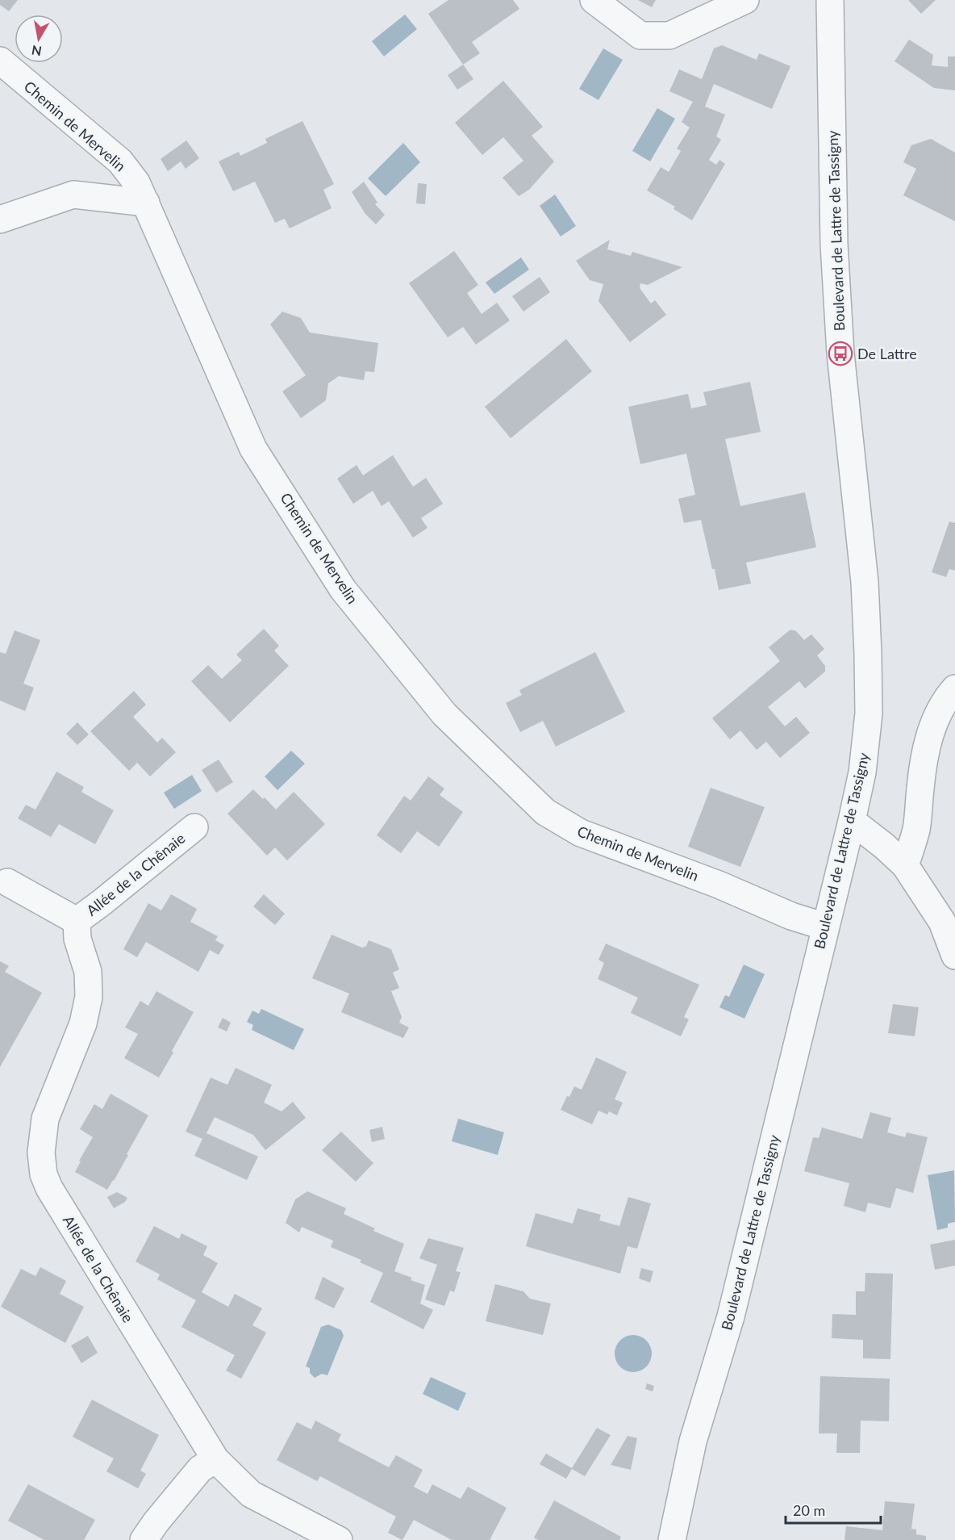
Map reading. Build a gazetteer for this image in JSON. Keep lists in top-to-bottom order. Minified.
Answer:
{"streets":{"street":["Chemin de Mervelin","Boulevard de Lattre de Tassigny","Allée de la Chênaie"]},"crossings":[["Chemin de Mervelin","Boulevard de Lattre de Tassigny"]],"places":{"bus stop":["De Lattre"]},"scale_bar":"20 m","north":"bottom"}
